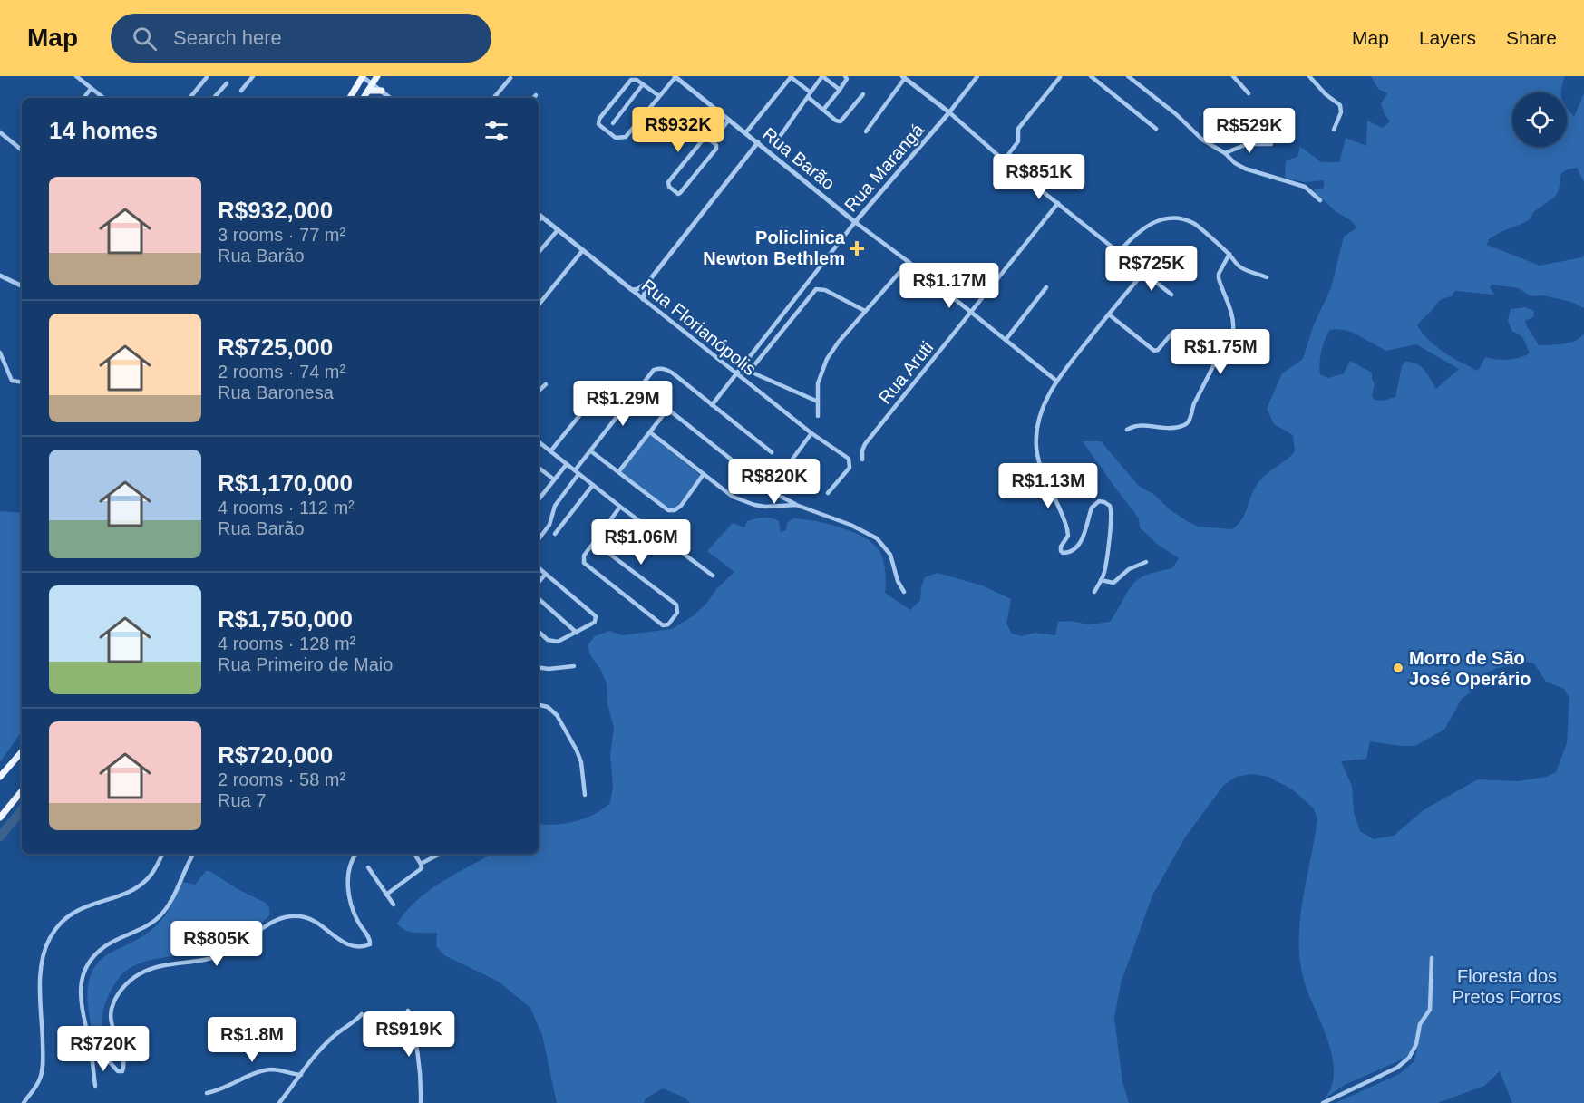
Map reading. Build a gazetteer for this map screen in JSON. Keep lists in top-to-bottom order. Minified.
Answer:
{"streets":{"street":["Rua Barão","Rua Marangá","Rua Florianópolis","Rua Aruti"]},"crossings":[["Rua Barão","Rua Marangá"],["Rua Barão","Rua Aruti"],["Rua Marangá","Rua Florianópolis"]],"parks":["Floresta dos Pretos Forros"],"places":{"health":["Policlinica Newton Bethlem"],"other":["Morro de São José Operário"]},"page":{"header":"Map","search":"Search here","nav":["Map","Layers","Share"],"heading":"14 homes","price":["R$932K","R$529K","R$851K","R$725K","R$1.17M","R$1.75M","R$1.29M","R$820K","R$1.13M","R$1.06M","R$805K","R$919K","R$1.8M","R$720K"],"list":[{"name":"R$932,000","note":"3 rooms · 77 m² · Rua Barão"},{"name":"R$725,000","note":"2 rooms · 74 m² · Rua Baronesa"},{"name":"R$1,170,000","note":"4 rooms · 112 m² · Rua Barão"},{"name":"R$1,750,000","note":"4 rooms · 128 m² · Rua Primeiro de Maio"},{"name":"R$720,000","note":"2 rooms · 58 m² · Rua 7"}]}}
